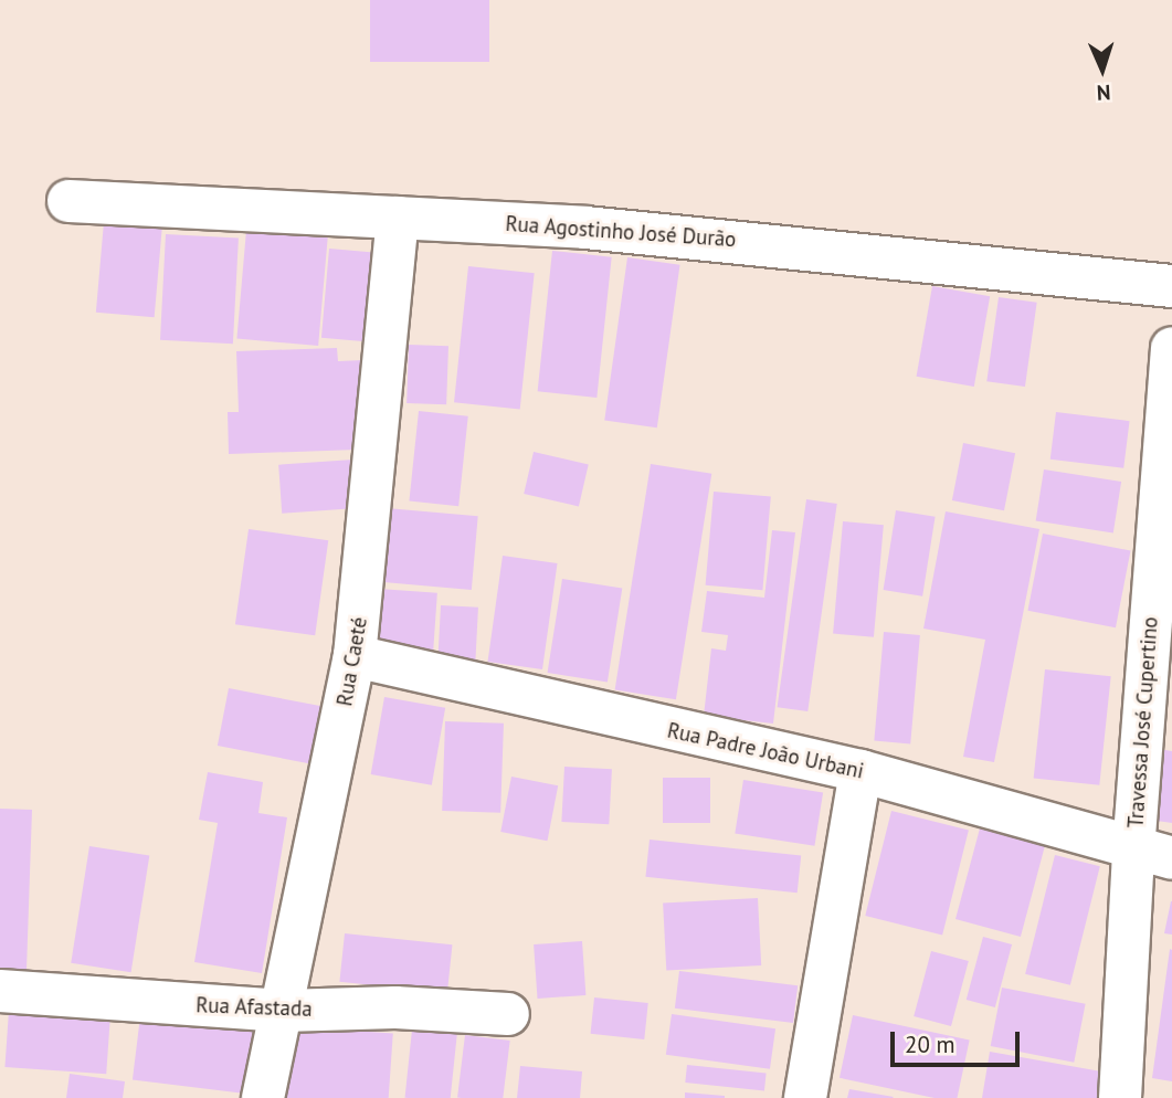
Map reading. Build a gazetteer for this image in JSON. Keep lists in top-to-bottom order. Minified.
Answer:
{"streets":{"street":["Rua Agostinho José Durão","Rua Caeté","Travessa José Cupertino","Rua Padre João Urbani","Rua Afastada"]},"crossings":[["Rua Agostinho José Durão","Rua Caeté"],["Rua Caeté","Rua Padre João Urbani"],["Rua Caeté","Rua Afastada"],["Travessa José Cupertino","Rua Padre João Urbani"]],"scale_bar":"20 m","north":"bottom"}
